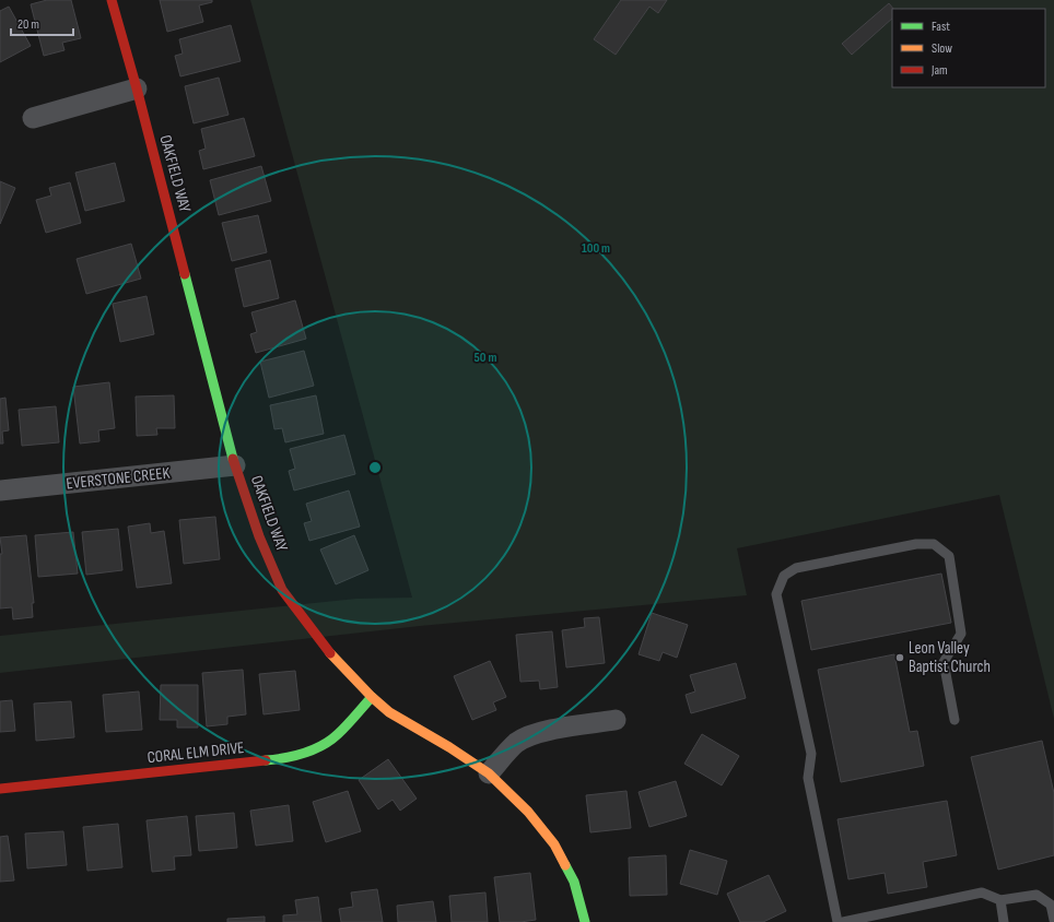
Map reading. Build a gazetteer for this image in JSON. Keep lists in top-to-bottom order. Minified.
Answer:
{"streets":{"street":["OAKFIELD WAY","EVERSTONE CREEK","CORAL ELM DRIVE"]},"crossings":[["OAKFIELD WAY","EVERSTONE CREEK"],["OAKFIELD WAY","CORAL ELM DRIVE"]],"places":["Leon Valley Baptist Church"],"legend":["Fast","Slow","Jam"],"scale_bar":"20 m","rings":["100 m","50 m"]}
